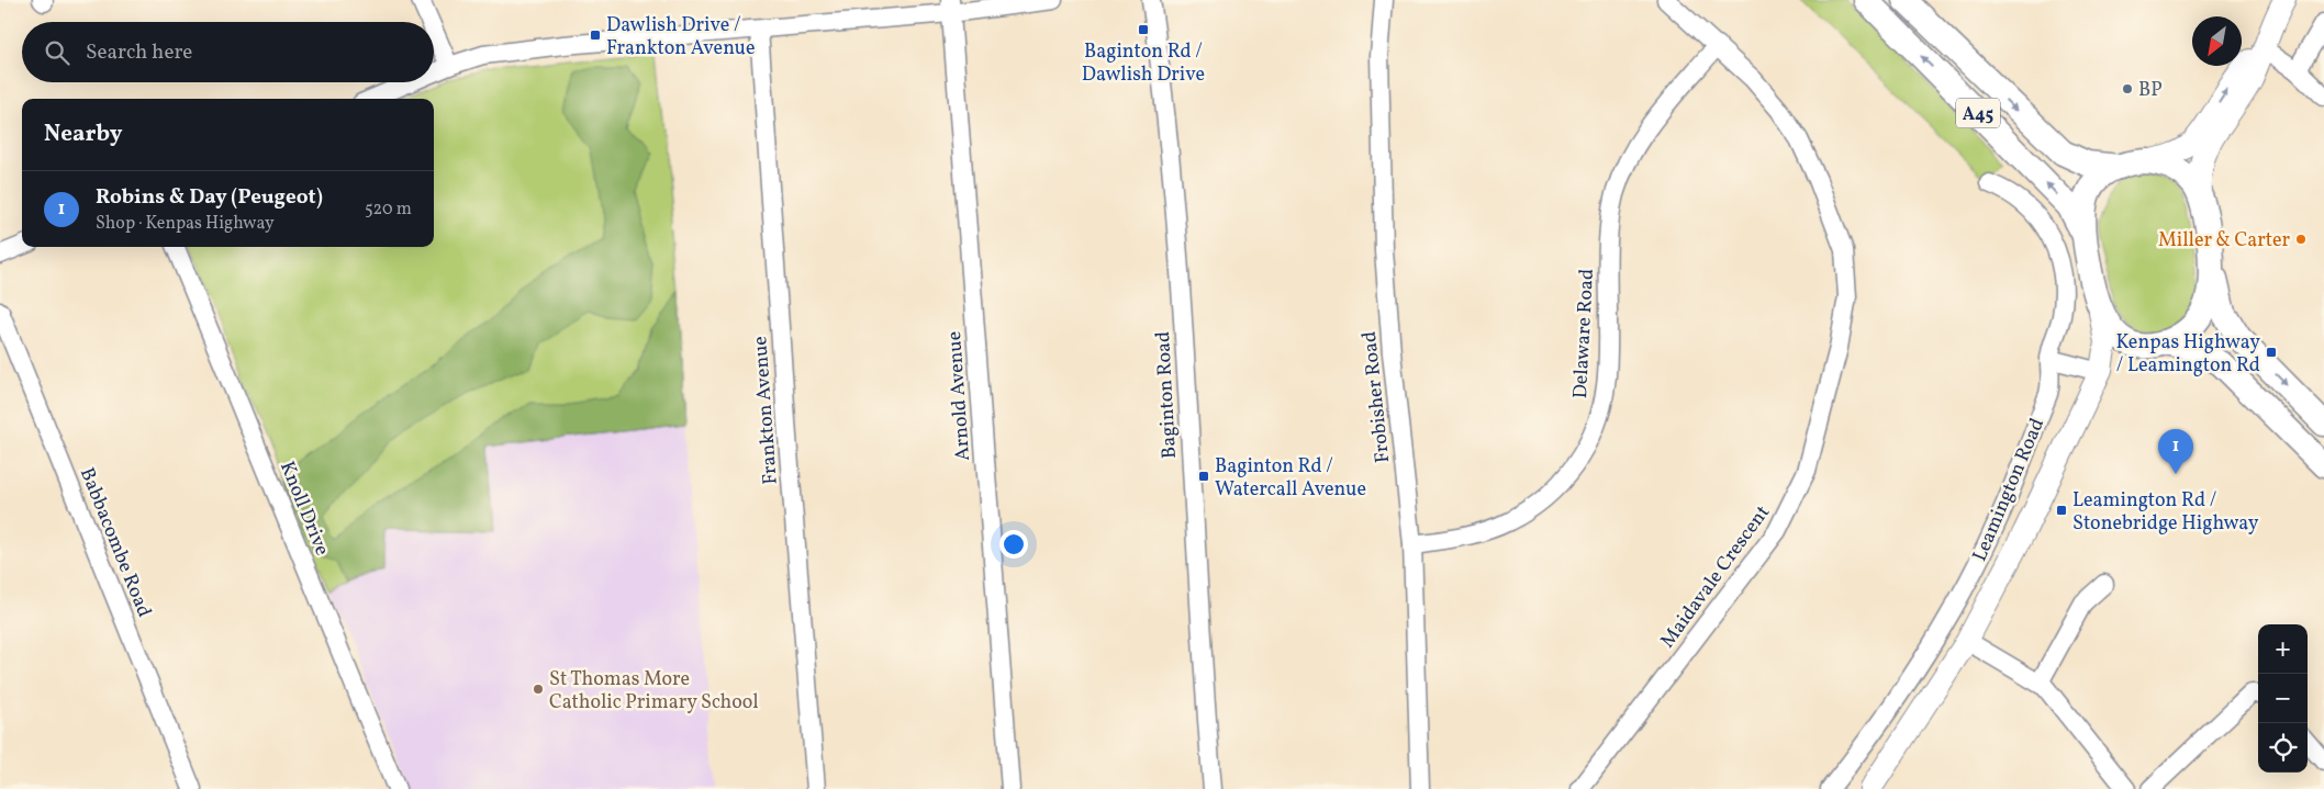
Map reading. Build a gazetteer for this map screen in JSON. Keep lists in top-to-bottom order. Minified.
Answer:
{"streets":{"highway":["A45"],"main road":["Leamington Road"],"street":["Delaware Road","Baginton Road","Arnold Avenue","Frobisher Road","Frankton Avenue","Knoll Drive","Babbacombe Road","Maidavale Crescent"]},"crossings":[["A45","Leamington Road"],["Delaware Road","Frobisher Road"],["Delaware Road","Maidavale Crescent"]],"places":{"transit":["Baginton Rd / Dawlish Drive","Dawlish Drive / Frankton Avenue","Kenpas Highway / Leamington Rd","Baginton Rd / Watercall Avenue","Leamington Rd / Stonebridge Highway"],"other":["BP","Miller & Carter","St Thomas More Catholic Primary School"]},"north":"bottom left","page":{"search":"Search here","heading":"Nearby","list":[{"mark":"1","name":"Robins & Day (Peugeot)","note":"Shop · Kenpas Highway","value":"520 m"}],"pins":"1","map_buttons":["+","−"]}}
